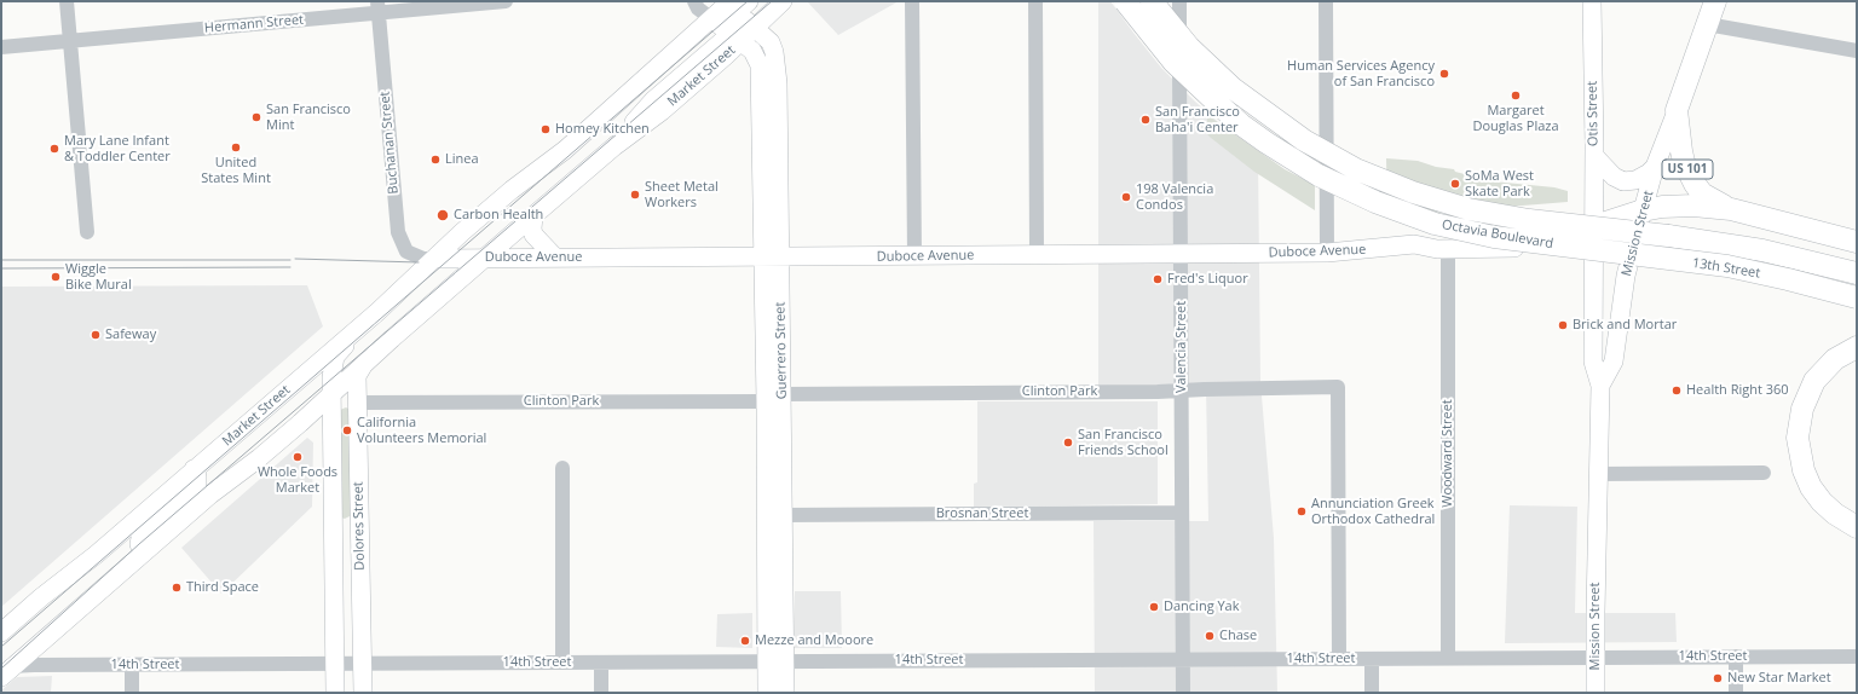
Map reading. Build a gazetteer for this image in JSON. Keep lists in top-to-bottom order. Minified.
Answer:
{"streets":{"highway":["US 101","Mission Street","Octavia Boulevard"],"main road":["Market Street","Otis Street","Duboce Avenue","13th Street","Guerrero Street","Dolores Street"],"street":["Hermann Street","Buchanan Street","Valencia Street","Clinton Park","Woodward Street","Brosnan Street","14th Street"]},"crossings":[["Hermann Street","Buchanan Street"],["Market Street","Buchanan Street"],["Market Street","Duboce Avenue"],["Market Street","Guerrero Street"],["Market Street","Dolores Street"],["Market Street","14th Street"],["Otis Street","Mission Street"],["Otis Street","Duboce Avenue"],["Buchanan Street","Duboce Avenue"],["US 101","Mission Street"],["Mission Street","Duboce Avenue"],["Mission Street","13th Street"],["Mission Street","14th Street"],["Octavia Boulevard","13th Street"],["Duboce Avenue","13th Street"],["Duboce Avenue","Valencia Street"],["Duboce Avenue","Guerrero Street"],["Duboce Avenue","Woodward Street"],["Valencia Street","Clinton Park"],["Valencia Street","Brosnan Street"],["Valencia Street","14th Street"],["Guerrero Street","Clinton Park"],["Guerrero Street","Brosnan Street"],["Guerrero Street","14th Street"],["Clinton Park","Dolores Street"],["Clinton Park","14th Street"],["Woodward Street","14th Street"],["Dolores Street","14th Street"]],"places":["Human Services Agency of San Francisco","Margaret Douglas Plaza","San Francisco Mint","San Francisco Baha'i Center","Homey Kitchen","United States Mint","Mary Lane Infant & Toddler Center","Linea","SoMa West Skate Park","Sheet Metal Workers","198 Valencia Condos","Carbon Health","Wiggle Bike Mural","Fred's Liquor","Brick and Mortar","Safeway","Health Right 360","California Volunteers Memorial","San Francisco Friends School","Whole Foods Market","Annunciation Greek Orthodox Cathedral","Third Space","Dancing Yak","Chase","Mezze and Mooore","New Star Market"]}
